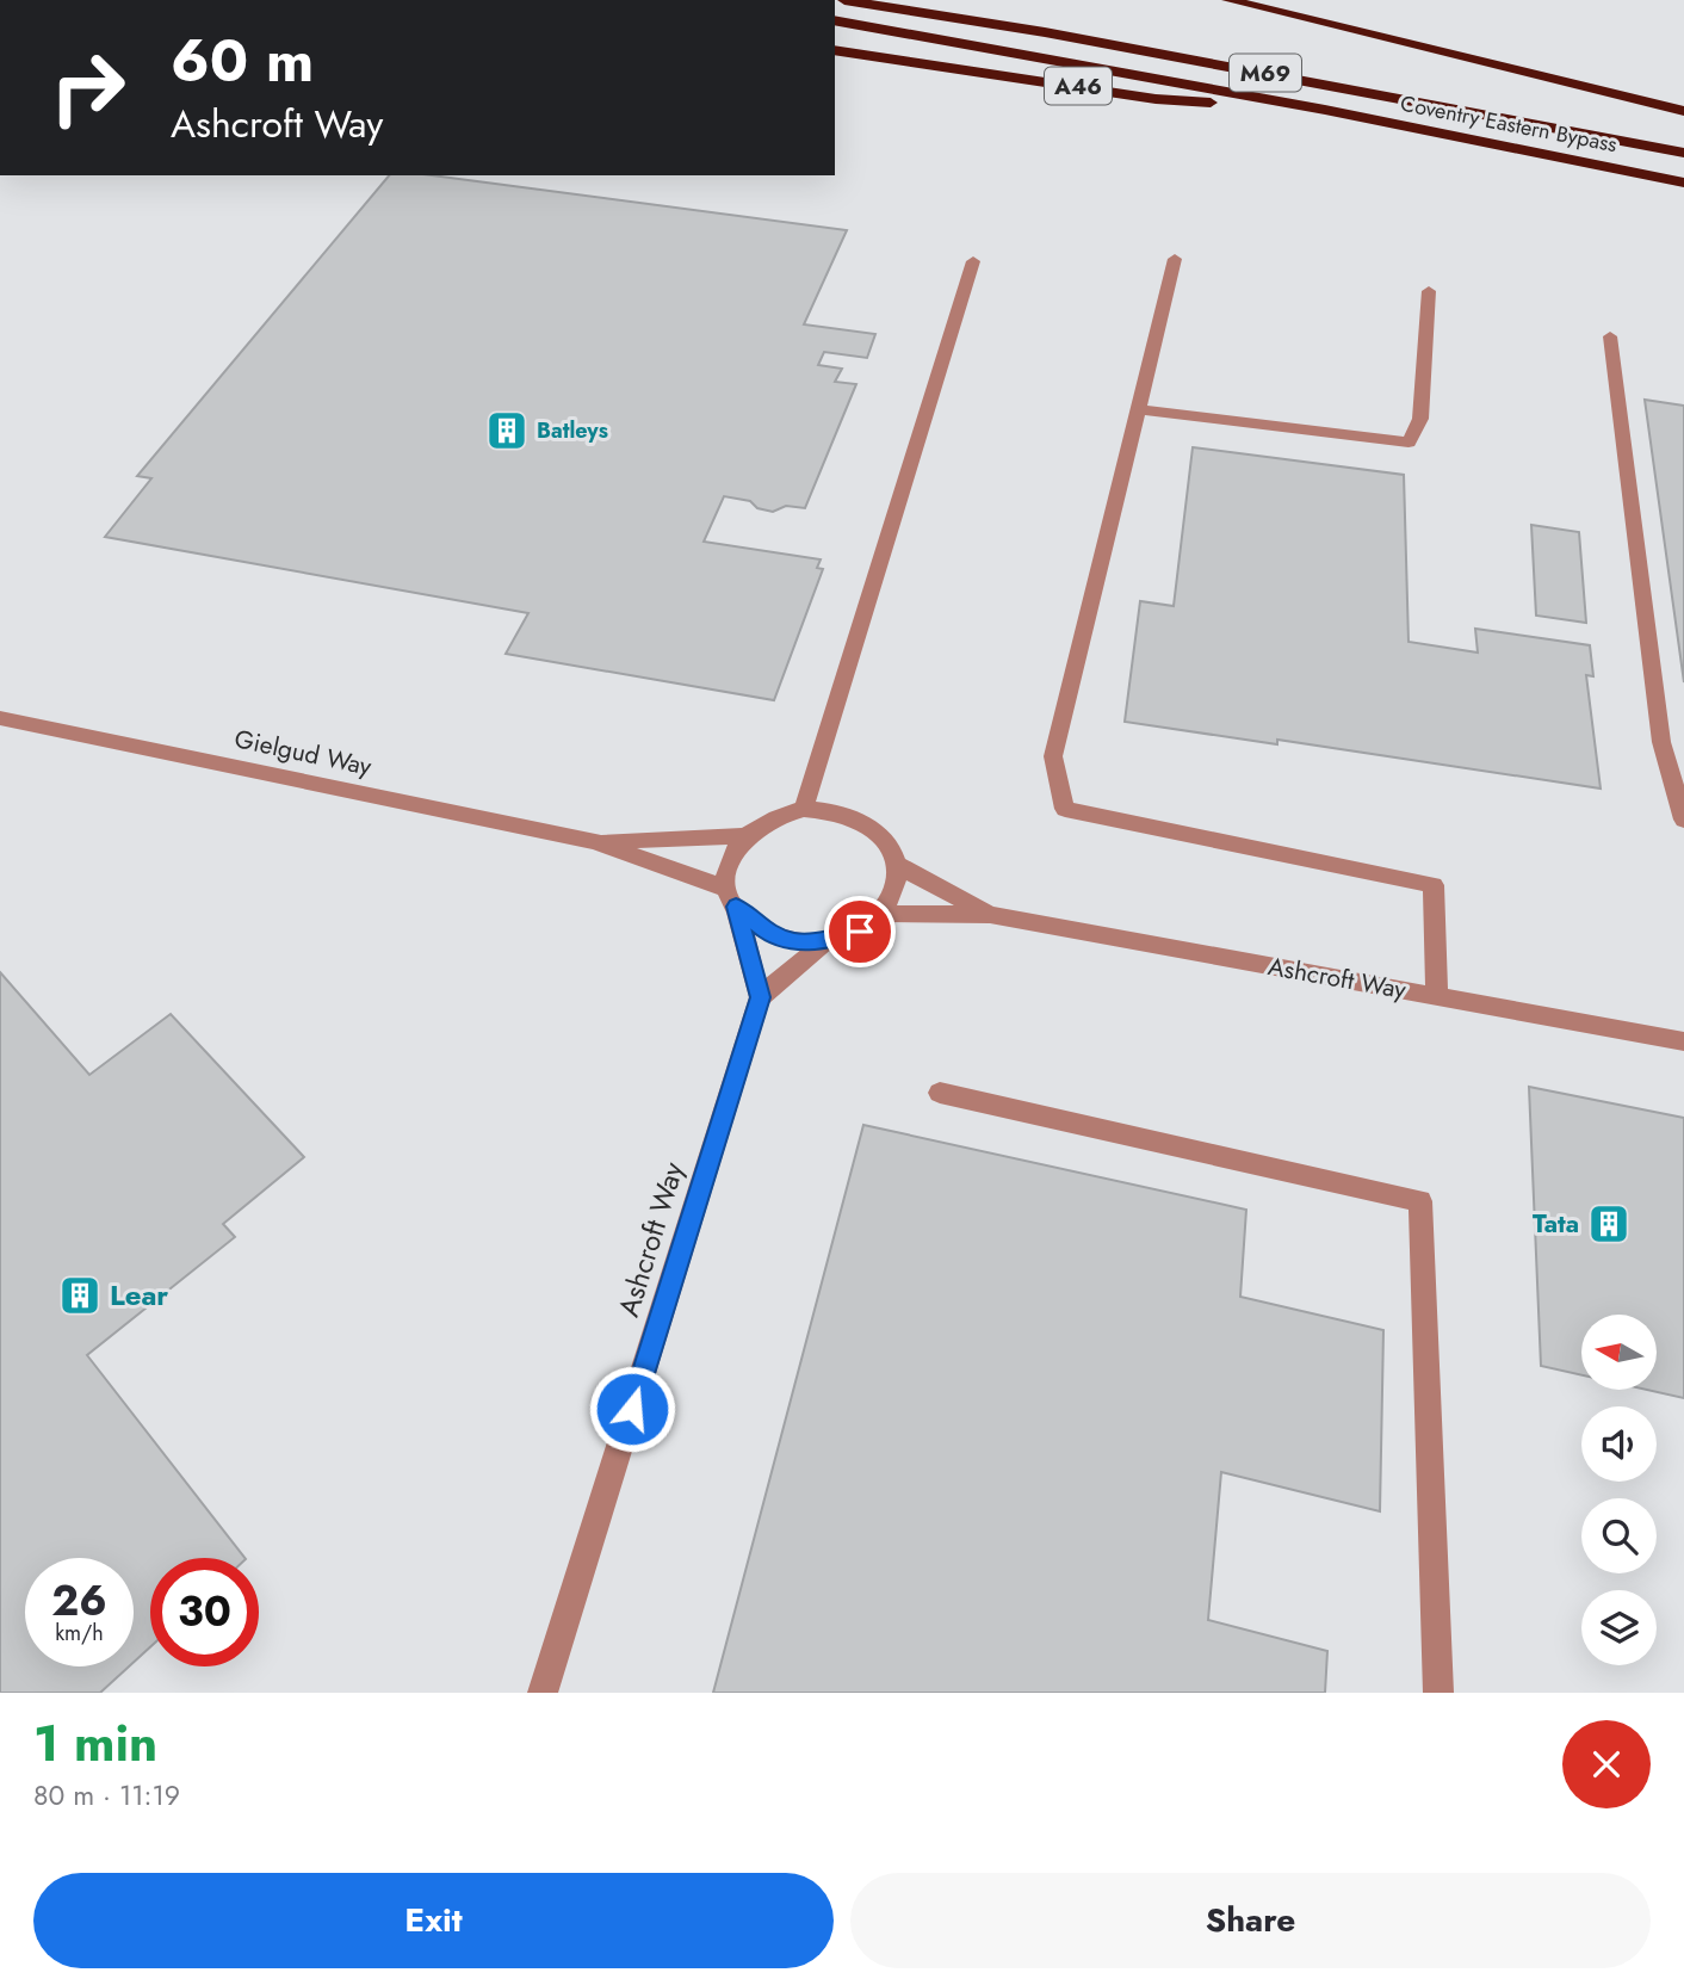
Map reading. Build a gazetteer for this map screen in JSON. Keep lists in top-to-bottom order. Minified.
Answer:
{"streets":{"highway":["M69","A46","Coventry Eastern Bypass"],"street":["Gielgud Way","Ashcroft Way"]},"crossings":[["M69","A46"],["M69","Coventry Eastern Bypass"],["A46","Coventry Eastern Bypass"],["Gielgud Way","Ashcroft Way"]],"places":{"building":["Batleys","Tata","Lear"]},"north":"left","page":{"turn":["60 m","Ashcroft Way"],"speed":"26 km/h","limit":"30","heading":["1 min","80 m · 11:19"],"buttons":["Exit","Share"]}}
